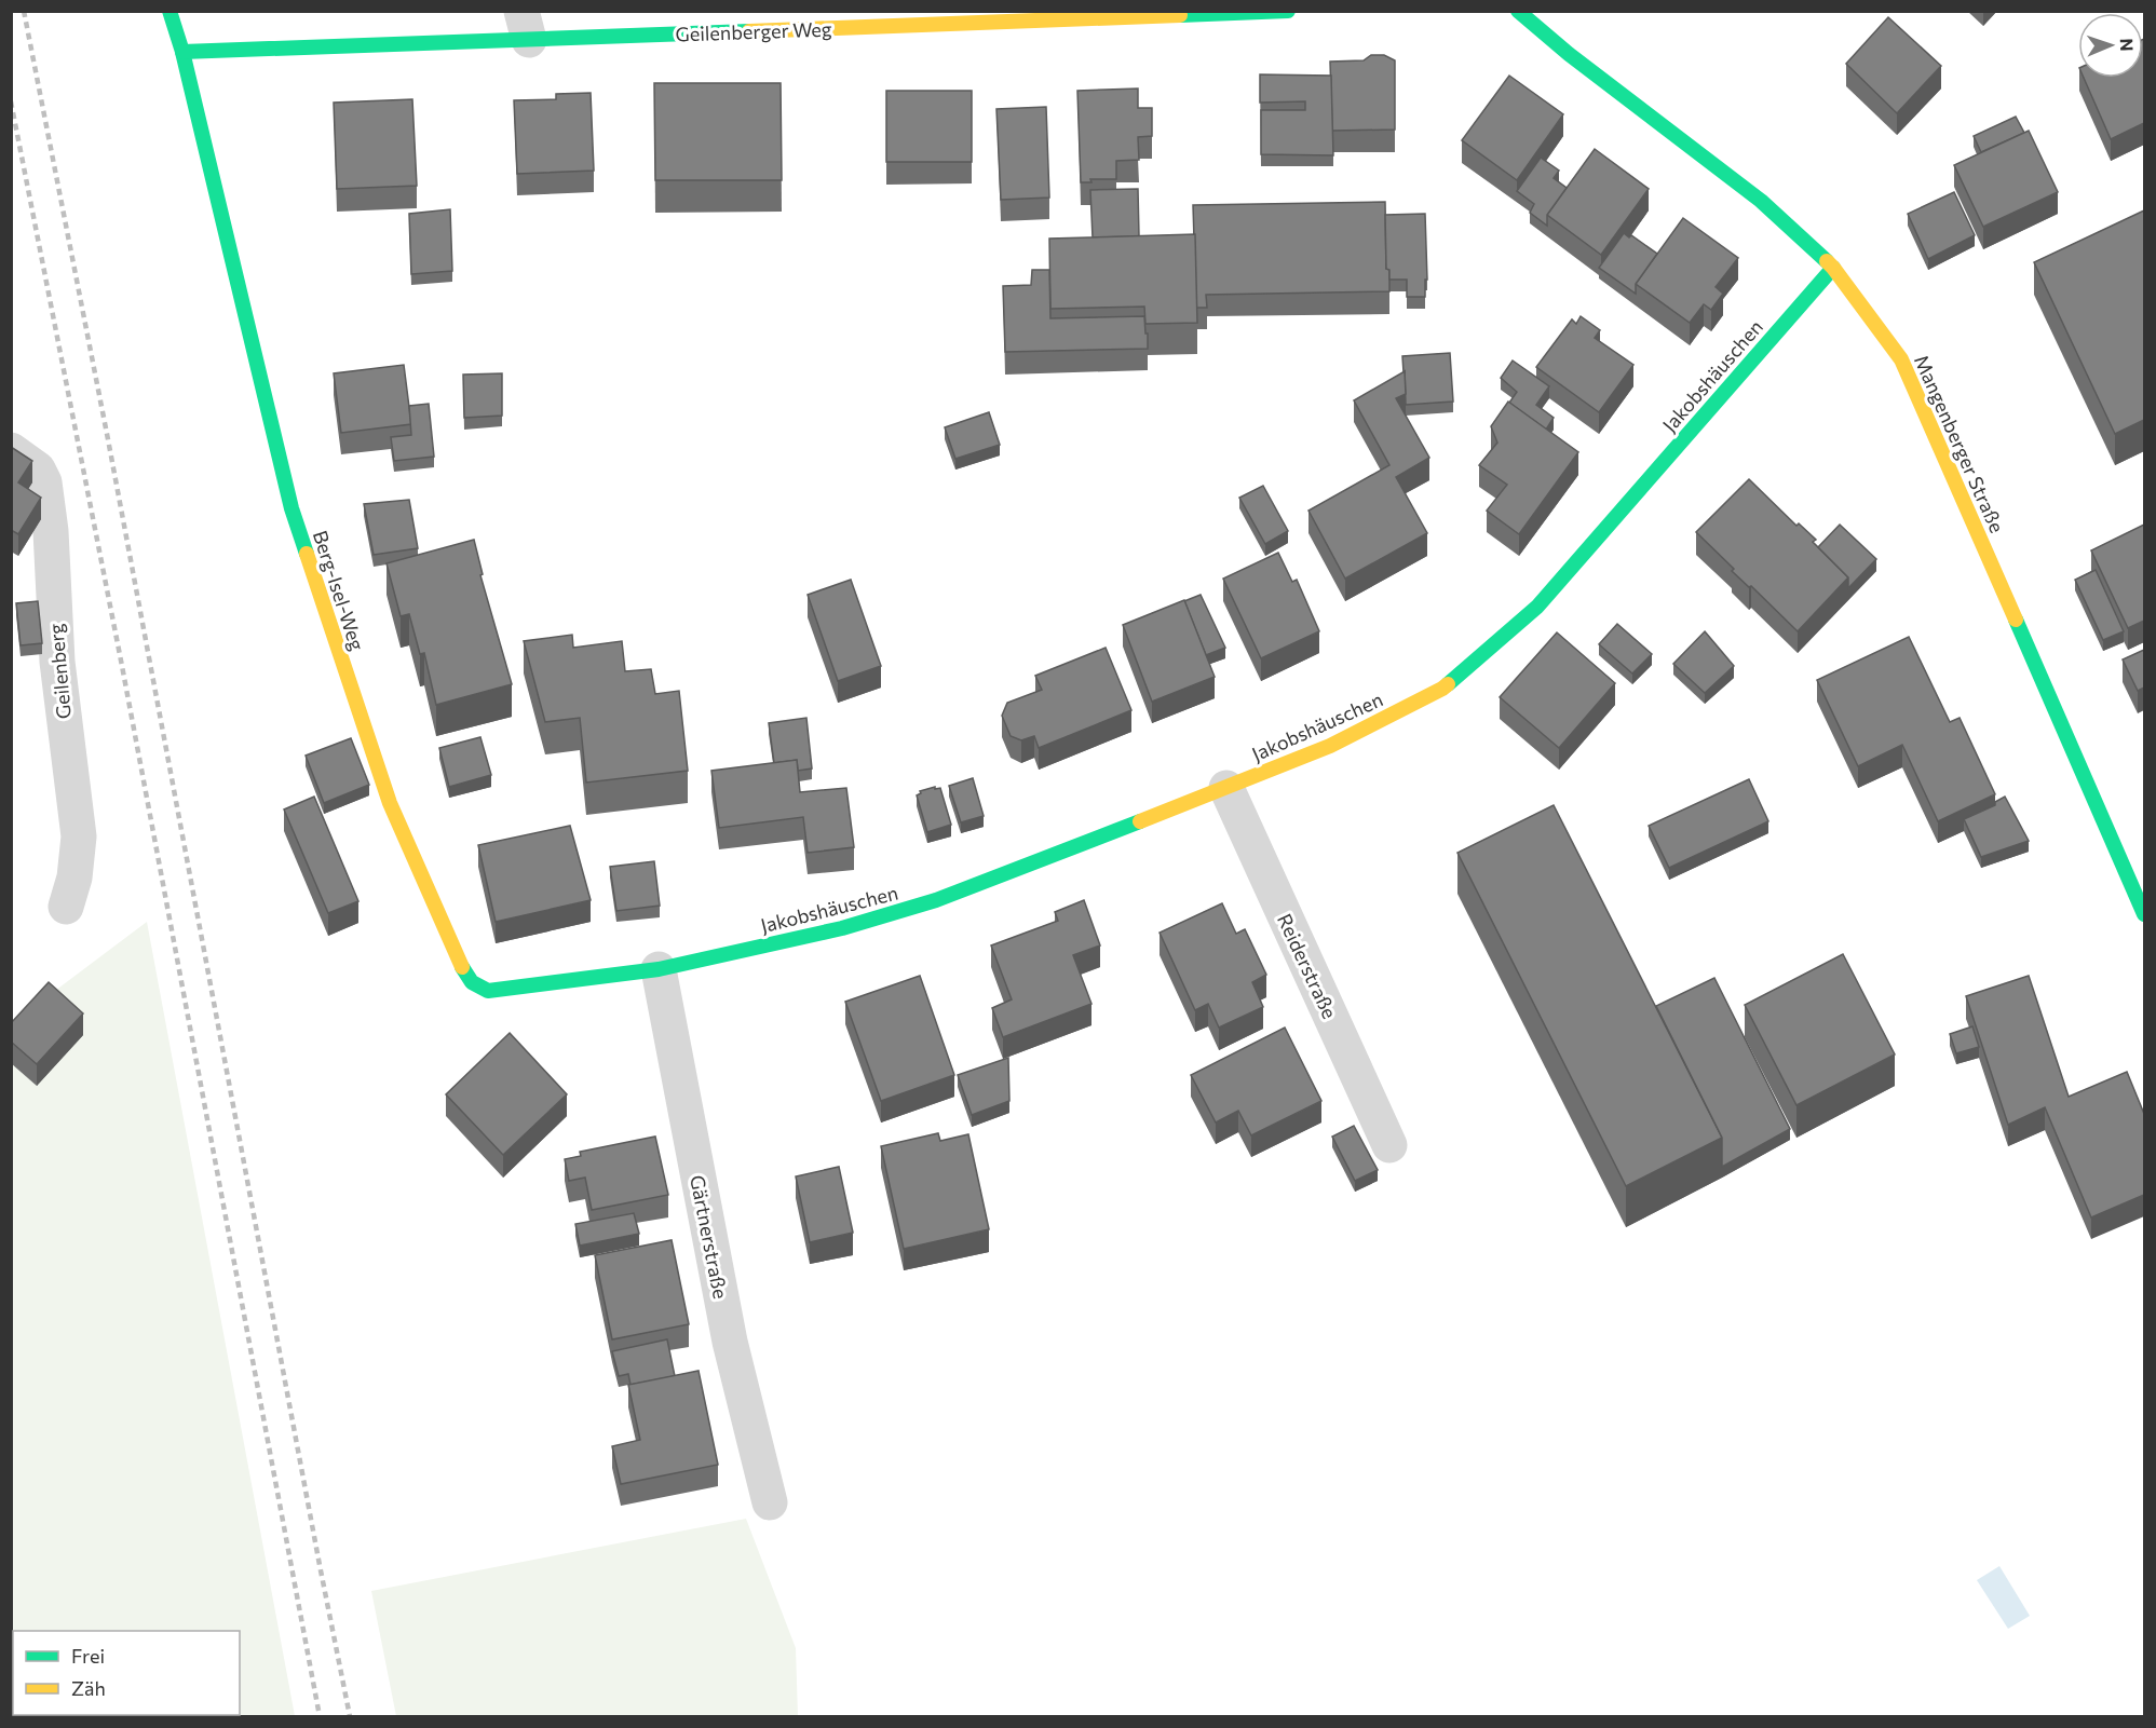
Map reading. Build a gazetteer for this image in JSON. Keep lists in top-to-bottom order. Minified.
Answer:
{"streets":{"street":["Geilenberger Weg","Jakobshäuschen","Mangenberger Straße","Berg-Isel-Weg","Geilenberg","Reiderstraße","Gärtnerstraße"]},"crossings":[["Geilenberger Weg","Berg-Isel-Weg"],["Jakobshäuschen","Mangenberger Straße"],["Jakobshäuschen","Berg-Isel-Weg"],["Jakobshäuschen","Reiderstraße"],["Jakobshäuschen","Gärtnerstraße"],["Berg-Isel-Weg","Gärtnerstraße"]],"legend":["Frei","Zäh"],"north":"right"}
